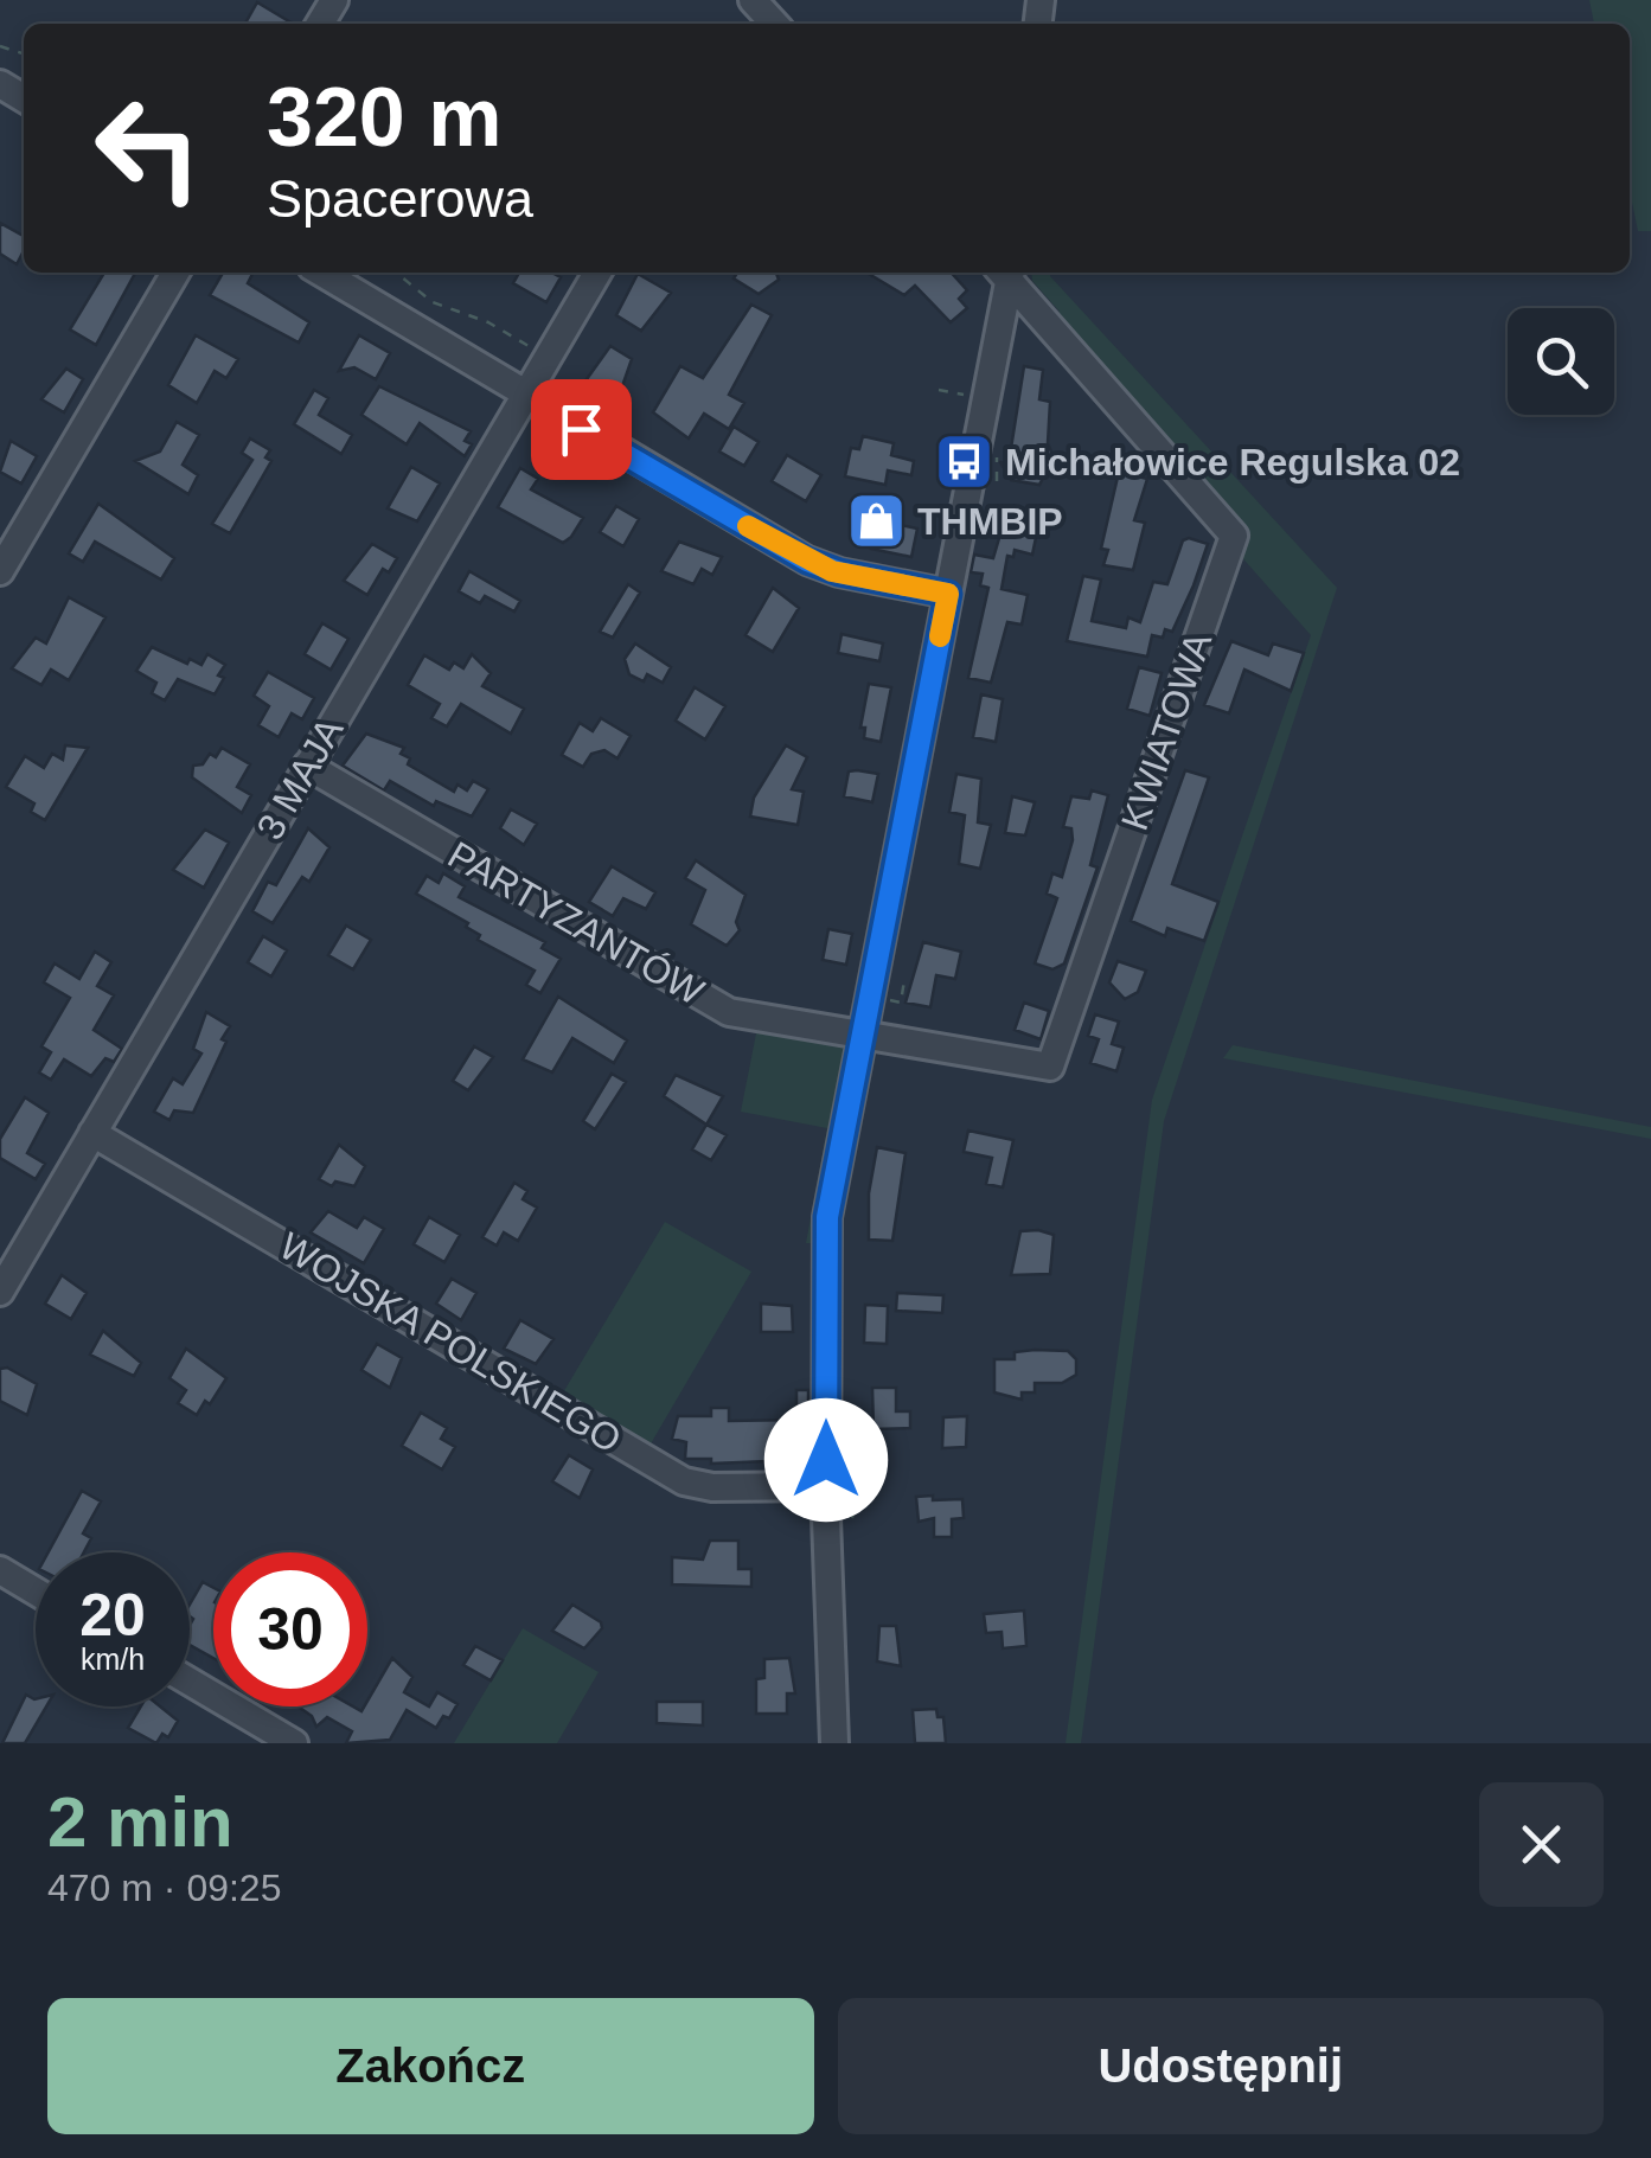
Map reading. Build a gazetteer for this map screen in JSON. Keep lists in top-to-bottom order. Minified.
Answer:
{"streets":{"street":["KWIATOWA","3 MAJA","PARTYZANTÓW","WOJSKA POLSKIEGO"]},"crossings":[["KWIATOWA","PARTYZANTÓW"],["3 MAJA","PARTYZANTÓW"],["3 MAJA","WOJSKA POLSKIEGO"]],"places":{"bus stop":["Michałowice Regulska 02"],"shop":["THMBIP"]},"page":{"turn":["320 m","Spacerowa"],"speed":"20 km/h","limit":"30","heading":["2 min","470 m · 09:25"],"buttons":["Zakończ","Udostępnij"]}}
